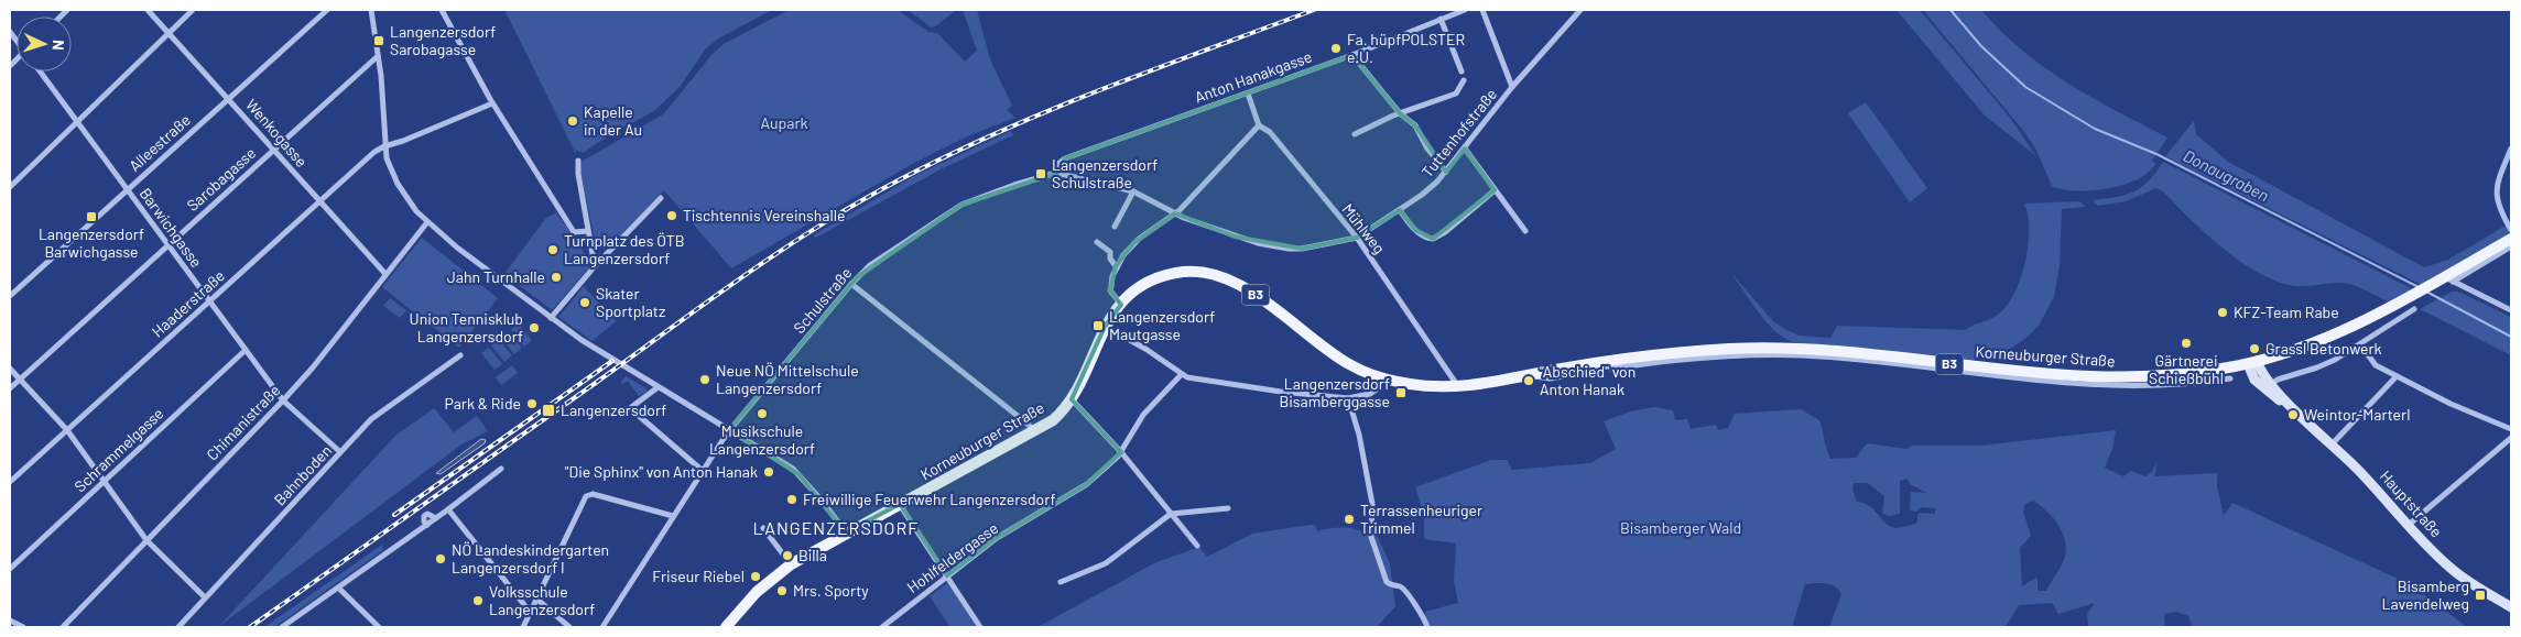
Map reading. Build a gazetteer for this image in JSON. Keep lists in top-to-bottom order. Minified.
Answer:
{"streets":{"main road":["B3","Korneuburger Straße","Hauptstraße"],"street":["Anton Hanakgasse","Wenkogasse","Tuttenhofstraße","Alleestraße","Sarobagasse","Barwichgasse","Mühlweg","Schulstraße","Haaderstraße","Chimanistraße","Schrammelgasse","Bahnboden","Hohlfeldergasse"]},"crossings":[["Anton Hanakgasse","Mühlweg"],["Anton Hanakgasse","Schulstraße"],["Wenkogasse","Alleestraße"],["Wenkogasse","Sarobagasse"],["Wenkogasse","Haaderstraße"],["Wenkogasse","Chimanistraße"],["Tuttenhofstraße","Mühlweg"],["Tuttenhofstraße","Schulstraße"],["Alleestraße","Barwichgasse"],["Sarobagasse","Barwichgasse"],["Barwichgasse","Haaderstraße"],["Barwichgasse","Chimanistraße"],["Barwichgasse","Schrammelgasse"],["Barwichgasse","Bahnboden"],["Mühlweg","Korneuburger Straße"],["B3","Korneuburger Straße"],["Korneuburger Straße","Hauptstraße"]],"districts":["LANGENZERSDORF"],"water":["Donaugraben"],"parks":["Aupark","Bisamberger Wald"],"places":{"transit":["Langenzersdorf Sarobagasse","Langenzersdorf Schulstraße","Langenzersdorf Barwichgasse","Langenzersdorf Mautgasse","Langenzersdorf Bisamberggasse","Langenzersdorf","Bisamberg Lavendelweg"],"other":["Fa. hüpfPOLSTER e.U.","Kapelle in der Au","Tischtennis Vereinshalle","Turnplatz des ÖTB Langenzersdorf","Jahn Turnhalle","Skater Sportplatz","KFZ-Team Rabe","Union Tennisklub Langenzersdorf","Gärtnerei Schießbühl","Grassl Betonwerk","Neue NÖ Mittelschule Langenzersdorf","\"Abschied\" von Anton Hanak","Park & Ride","Musikschule Langenzersdorf","Weintor-Marterl","\"Die Sphinx\" von Anton Hanak","Freiwillige Feuerwehr Langenzersdorf","Terrassenheuriger Trimmel","Billa","NÖ Landeskindergarten Langenzersdorf I","Friseur Riebel","Mrs. Sporty","Volksschule Langenzersdorf"]},"north":"right"}
